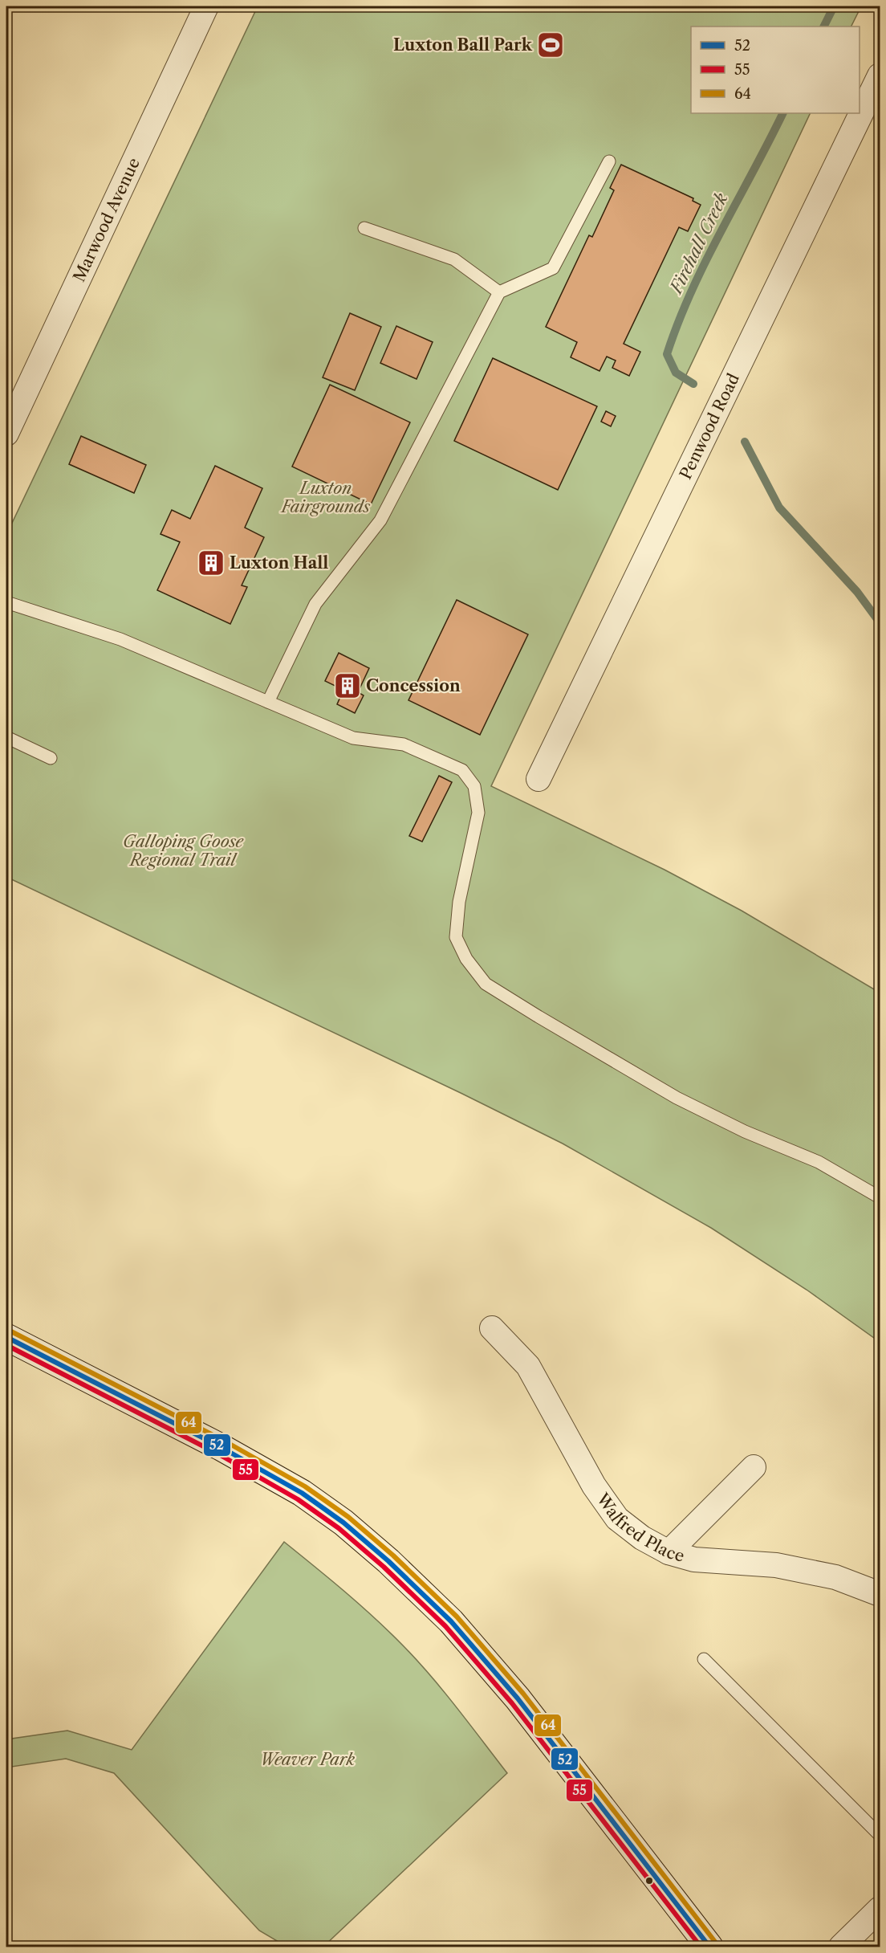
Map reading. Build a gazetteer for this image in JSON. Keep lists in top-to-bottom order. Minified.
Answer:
{"streets":{"street":["Marwood Avenue","Penwood Road","Walfred Place"]},"water":["Firehall Creek"],"parks":["Luxton Fairgrounds","Galloping Goose Regional Trail","Weaver Park"],"places":{"sports":["Luxton Ball Park"],"building":["Luxton Hall","Concession"]},"lines":["transit line 64","transit line 52","transit line 55"],"legend":["52","55","64"]}
